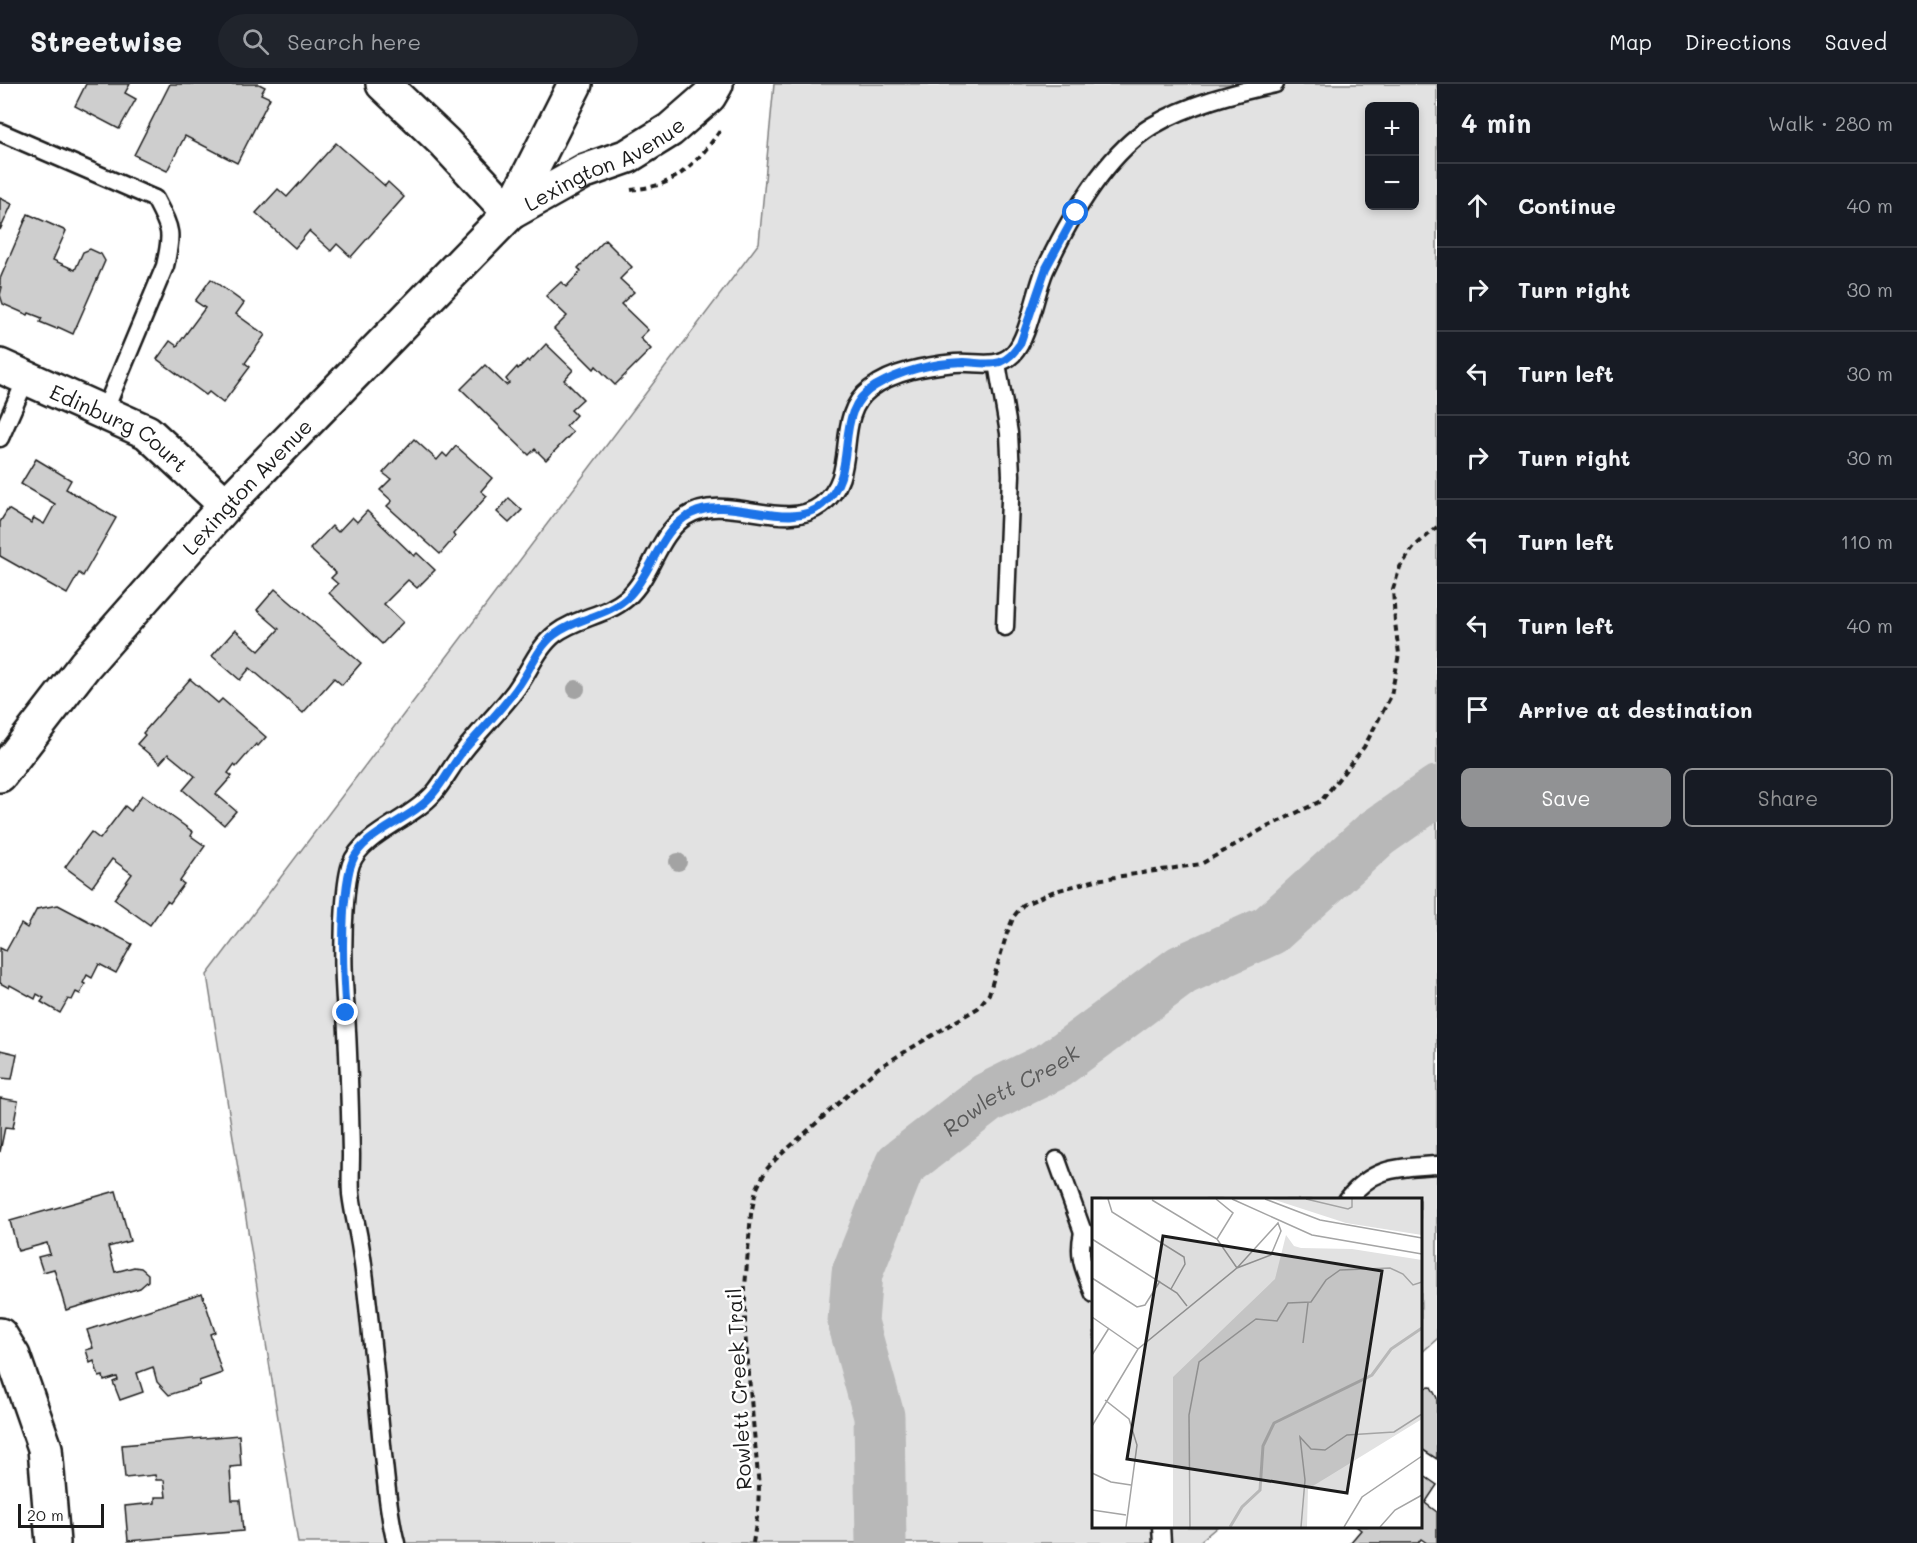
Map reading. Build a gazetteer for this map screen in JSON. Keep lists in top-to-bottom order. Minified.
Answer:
{"streets":{"street":["Lexington Avenue","Edinburg Court"],"path":["Rowlett Creek Trail"]},"crossings":[["Lexington Avenue","Edinburg Court"]],"water":["Rowlett Creek"],"scale_bar":"20 m","page":{"header":"Streetwise","search":"Search here","nav":["Map","Directions","Saved"],"heading":["4 min","Walk · 280 m"],"map_buttons":["+","−"],"list":[["Continue","40 m"],["Turn right","30 m"],["Turn left","30 m"],["Turn right","30 m"],["Turn left","110 m"],["Turn left","40 m"],"Arrive at destination"],"buttons":["Save","Share"],"scale":"20 m"}}
